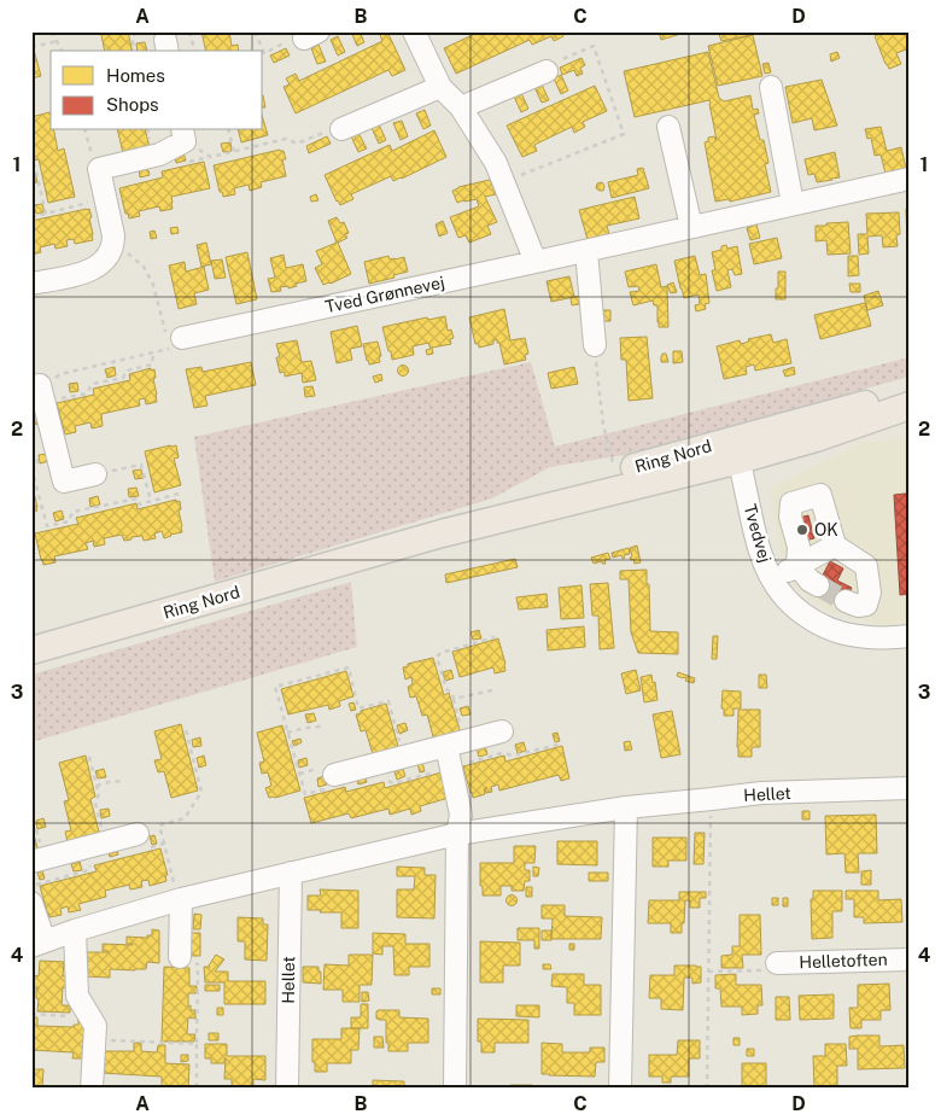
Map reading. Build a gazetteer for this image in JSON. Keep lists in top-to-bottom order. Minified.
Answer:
{"streets":{"main road":["Ring Nord"],"street":["Tved Grønnevej","Tvedvej","Hellet","Helletoften"]},"crossings":[["Ring Nord","Tvedvej"]],"places":["OK"],"legend":["Homes","Shops"],"grid":{"columns":["A","B","C","D"],"rows":["1","2","3","4"]}}
